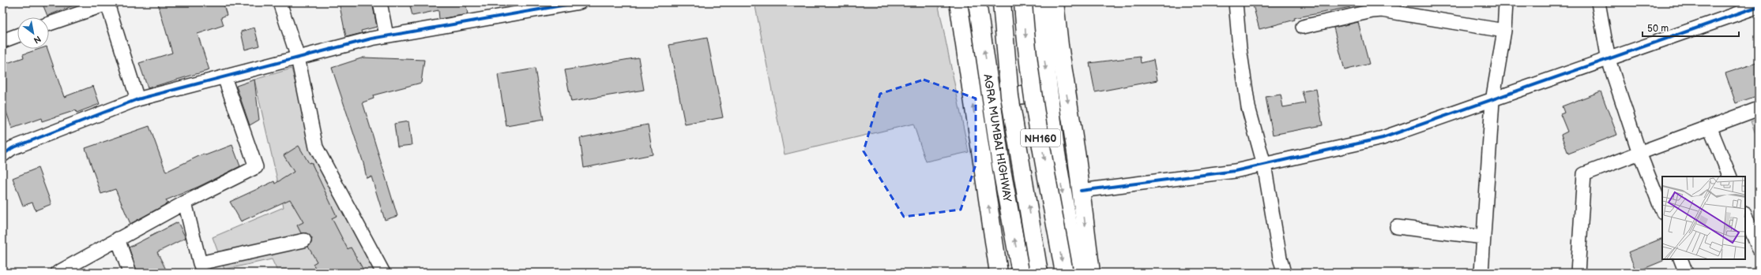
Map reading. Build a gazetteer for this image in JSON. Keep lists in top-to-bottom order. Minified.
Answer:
{"streets":{"main road":["AGRA MUMBAI HIGHWAY","NH160"]},"scale_bar":"50 m","north":"bottom right"}
